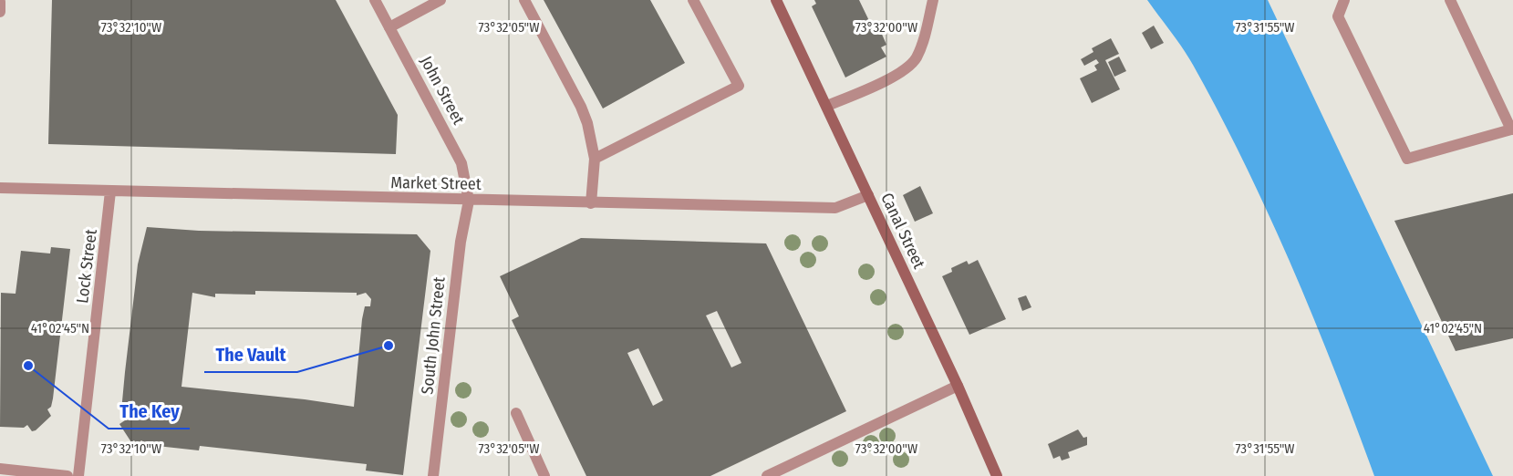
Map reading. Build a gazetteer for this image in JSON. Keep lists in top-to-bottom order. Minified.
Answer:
{"streets":{"street":["John Street","Market Street","Canal Street","Lock Street","South John Street"]},"crossings":[["John Street","Market Street"],["John Street","South John Street"],["Market Street","Canal Street"],["Market Street","Lock Street"],["Market Street","South John Street"]],"places":["The Vault","The Key"],"coordinates":["73°32'10\"W","73°32'05\"W","73°32'00\"W","73°31'55\"W","41°02'45\"N"]}
